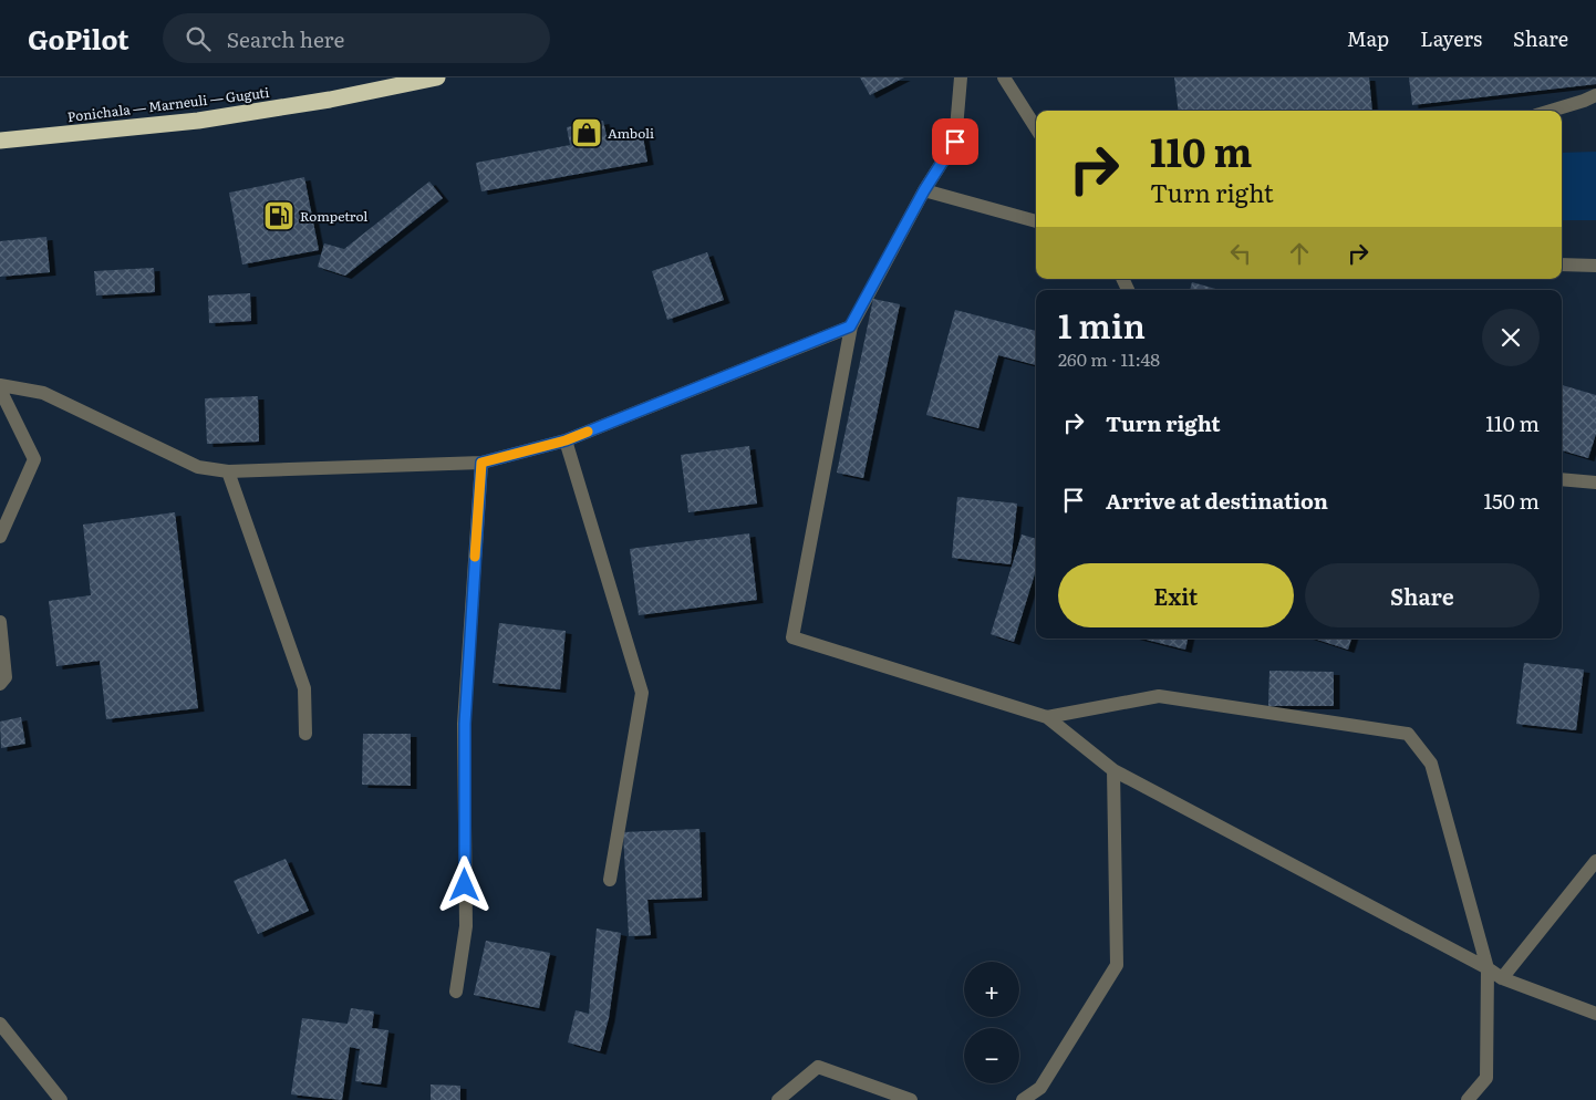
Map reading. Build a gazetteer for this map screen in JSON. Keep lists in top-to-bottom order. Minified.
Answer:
{"streets":{"highway":["Ponichala — Marneuli — Guguti"]},"places":{"shop":["Amboli"],"fuel station":["Rompetrol"]},"page":{"header":"GoPilot","search":"Search here","nav":["Map","Layers","Share"],"turn":["110 m","Turn right"],"heading":["1 min","260 m · 11:48"],"list":[{"name":"Turn right","value":"110 m"},{"name":"Arrive at destination","value":"150 m"}],"buttons":["Exit","Share"],"map_buttons":["+","−"]}}
